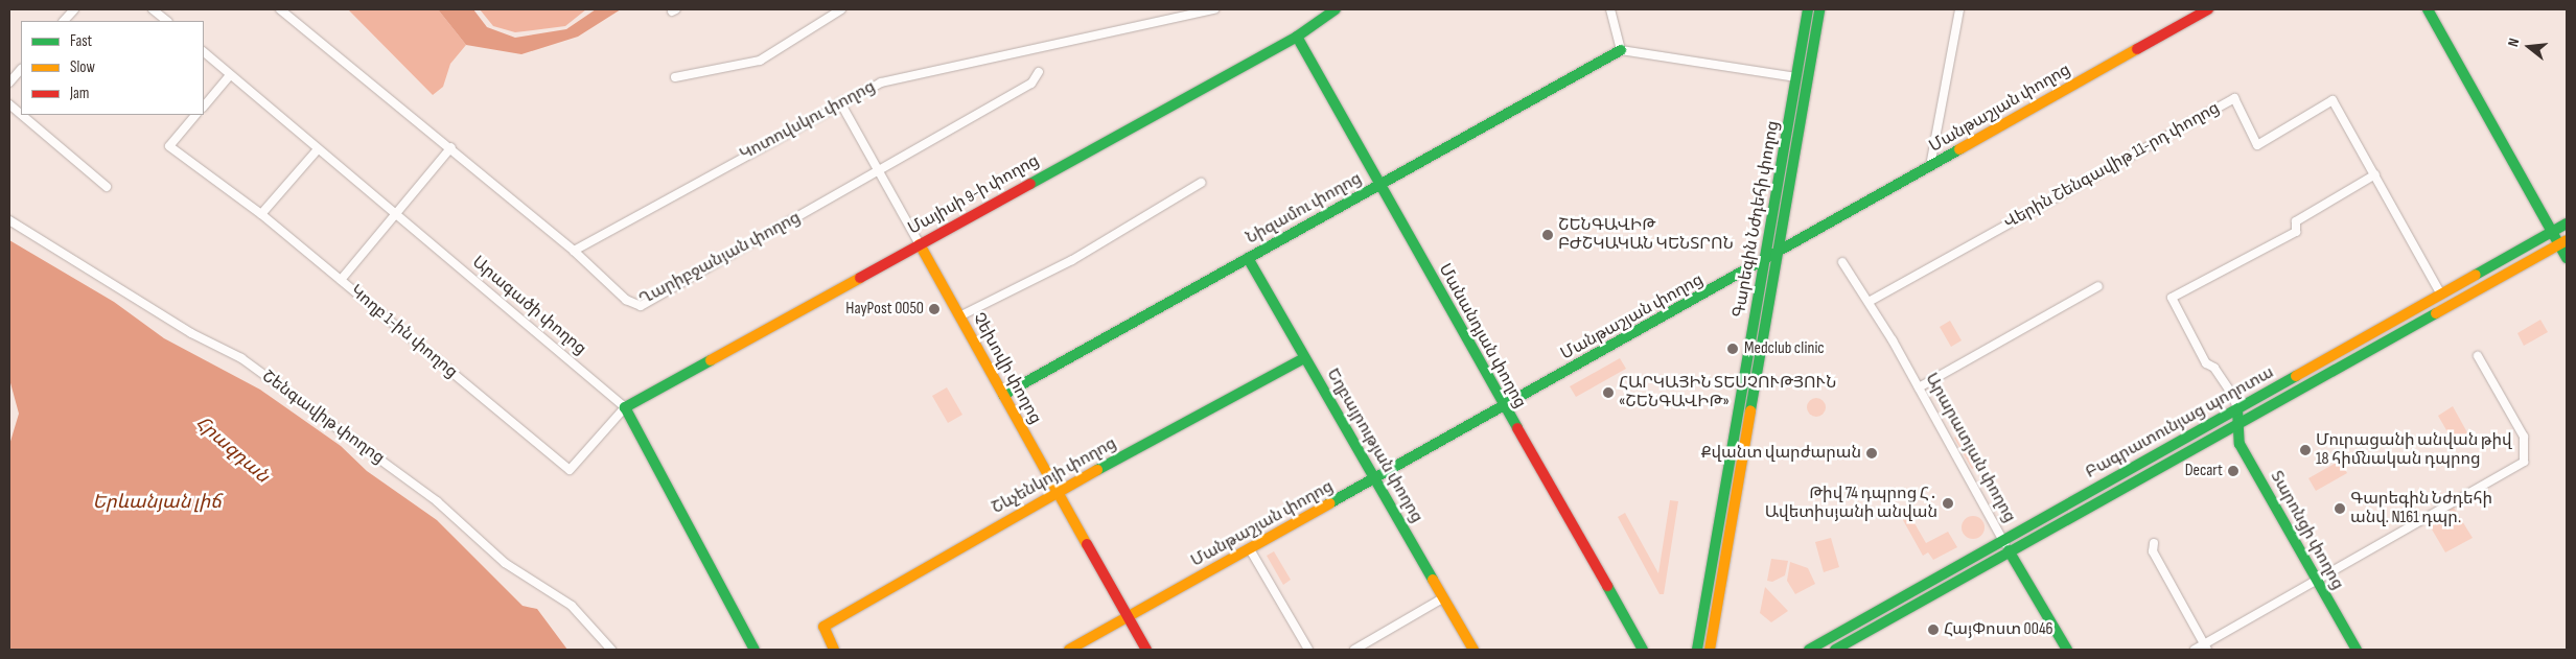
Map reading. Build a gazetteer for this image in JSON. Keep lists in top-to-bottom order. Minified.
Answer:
{"streets":{"street":["Մանթաշյան փողոց","Կոտովսկու փողոց","Վերին Շենգավիթ 11-րդ փողոց","Մայիսի 9-ի փողոց","Նիզամու փողոց","Գարեգին Նժդեհի փողոց","Ղարիբջանյան փողոց","Արագածի փողոց","Կողբ 1-ին փողոց","Մանանդյան փողոց","Չեխովի փողոց","Շենգավիթ փողոց","Բագրատունյաց պողոտա","Եղբայրության փողոց","Արարատյան փողոց","Շևչենկոյի փողոց","Տարոնցի փողոց"]},"crossings":[["Մանթաշյան փողոց","Գարեգին Նժդեհի փողոց"],["Մանթաշյան փողոց","Մանանդյան փողոց"],["Մանթաշյան փողոց","Չեխովի փողոց"],["Մանթաշյան փողոց","Եղբայրության փողոց"],["Կոտովսկու փողոց","Ղարիբջանյան փողոց"],["Կոտովսկու փողոց","Չեխովի փողոց"],["Վերին Շենգավիթ 11-րդ փողոց","Արարատյան փողոց"],["Մայիսի 9-ի փողոց","Արագածի փողոց"],["Մայիսի 9-ի փողոց","Կողբ 1-ին փողոց"],["Մայիսի 9-ի փողոց","Մանանդյան փողոց"],["Մայիսի 9-ի փողոց","Չեխովի փողոց"],["Նիզամու փողոց","Մանանդյան փողոց"],["Նիզամու փողոց","Չեխովի փողոց"],["Նիզամու փողոց","Եղբայրության փողոց"],["Ղարիբջանյան փողոց","Չեխովի փողոց"],["Արագածի փողոց","Կողբ 1-ին փողոց"],["Չեխովի փողոց","Շևչենկոյի փողոց"],["Բագրատունյաց պողոտա","Արարատյան փողոց"],["Բագրատունյաց պողոտա","Տարոնցի փողոց"],["Եղբայրության փողոց","Շևչենկոյի փողոց"]],"water":["Հրազդան","Երևանյան լիճ"],"places":["ՇԵՆԳԱՎԻԹ ԲԺՇԿԱԿԱՆ ԿԵՆՏՐՈՆ","HayPost 0050","Medclub clinic","ՀԱՐԿԱՅԻՆ ՏԵՍՉՈՒԹՅՈՒՆ «ՇԵՆԳԱՎԻԹ»","Մուրացանի անվան թիվ 18 հիմնական դպրոց","Քվանտ վարժարան","Decart","Թիվ 74 դպրոց Հ․ Ավետիսյանի անվան","Գարեգին Նժդեհի անվ. N161 դպր.","ՀայՓոստ 0046"],"legend":["Fast","Slow","Jam"],"north":"left"}
